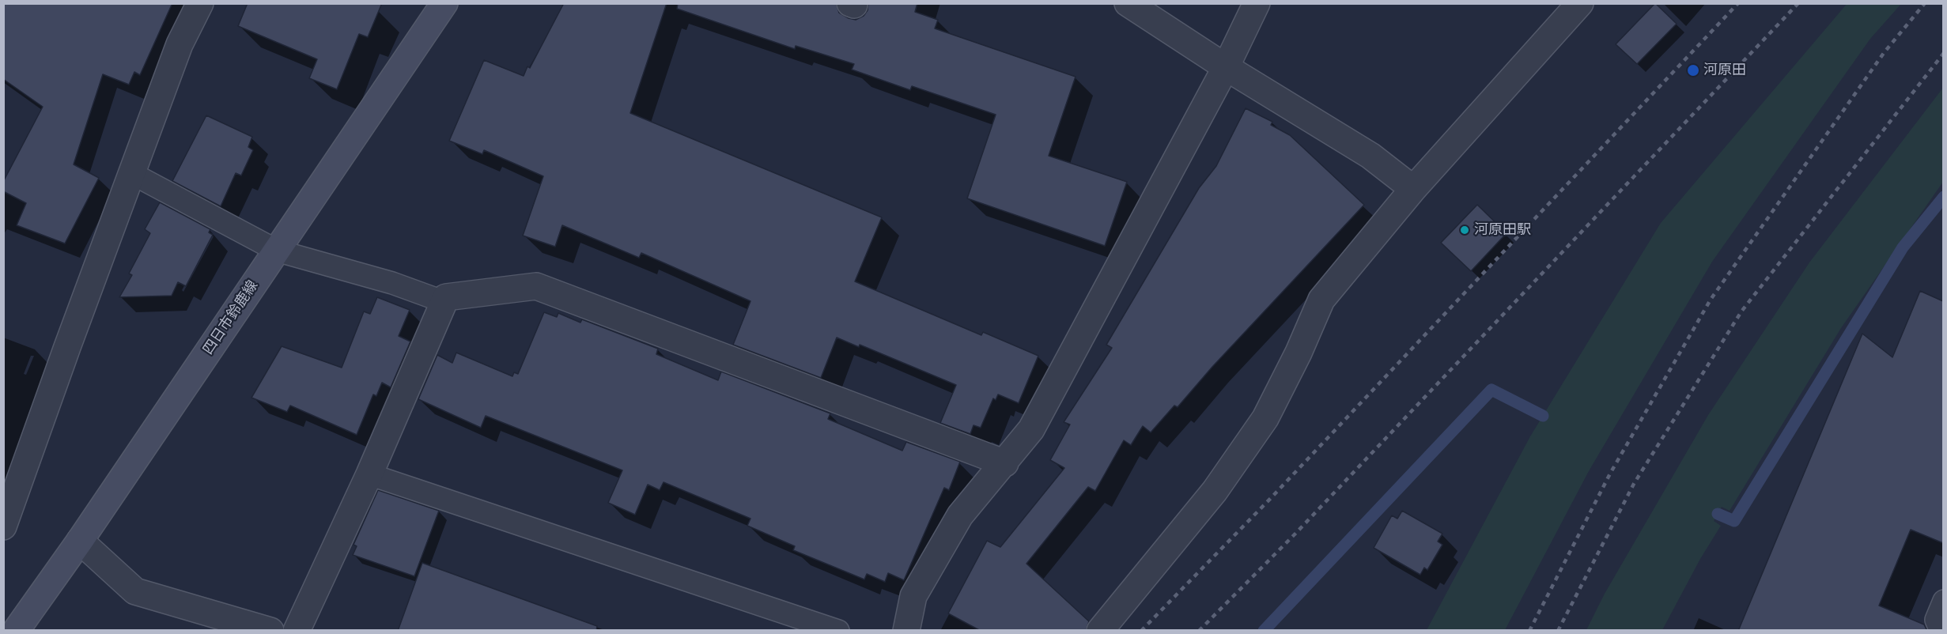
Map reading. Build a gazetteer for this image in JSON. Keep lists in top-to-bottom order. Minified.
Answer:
{"streets":{"main road":["四日市鈴鹿線"]},"places":["河原田","河原田駅"]}
